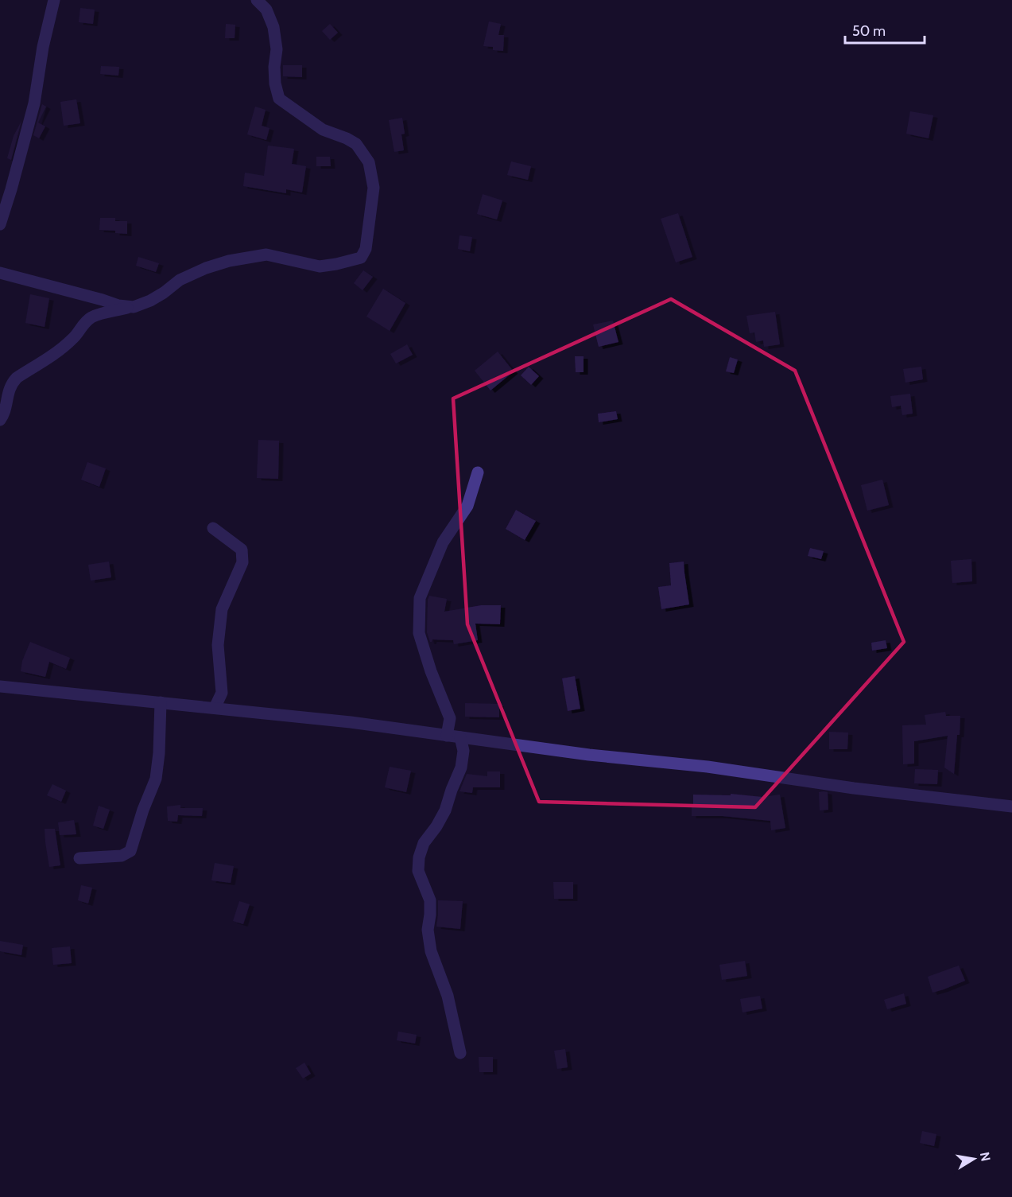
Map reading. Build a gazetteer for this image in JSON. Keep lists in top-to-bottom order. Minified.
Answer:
{"scale_bar":"50 m","north":"right"}
